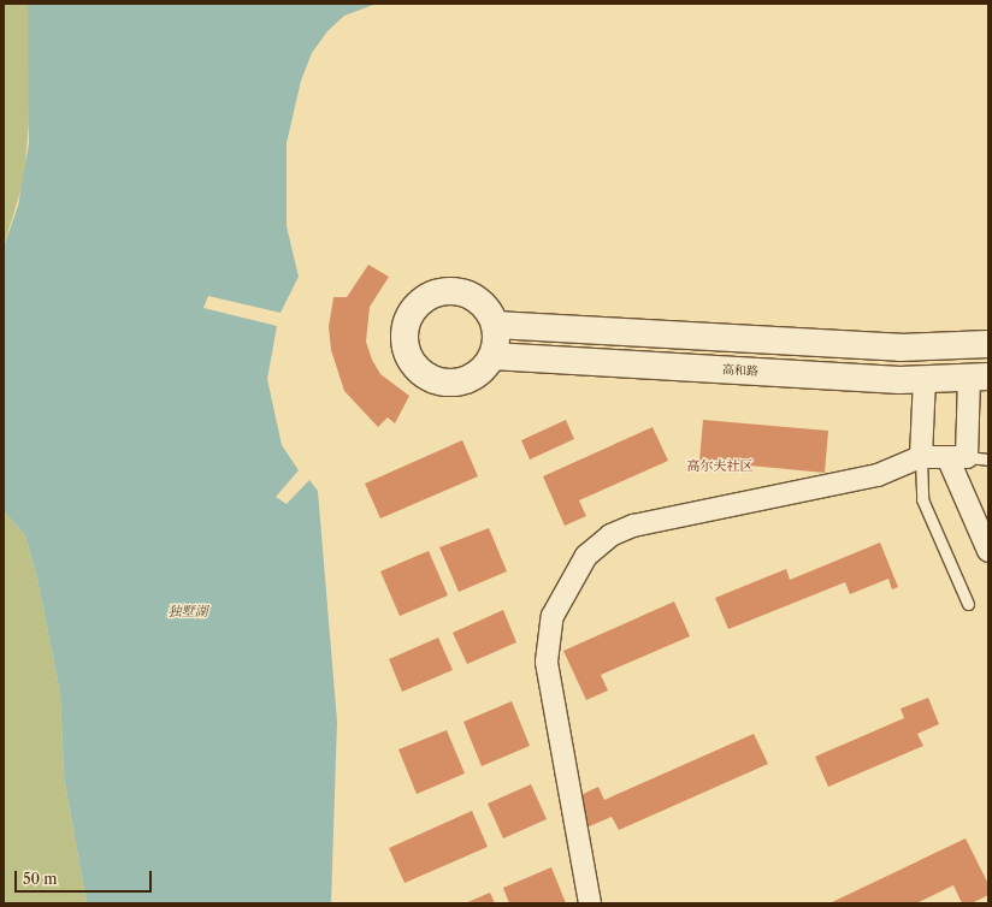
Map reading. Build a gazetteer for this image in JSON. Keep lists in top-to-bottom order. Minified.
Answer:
{"streets":{"main road":["高和路"]},"districts":["高尔夫社区"],"water":["独墅湖"],"scale_bar":"50 m"}
